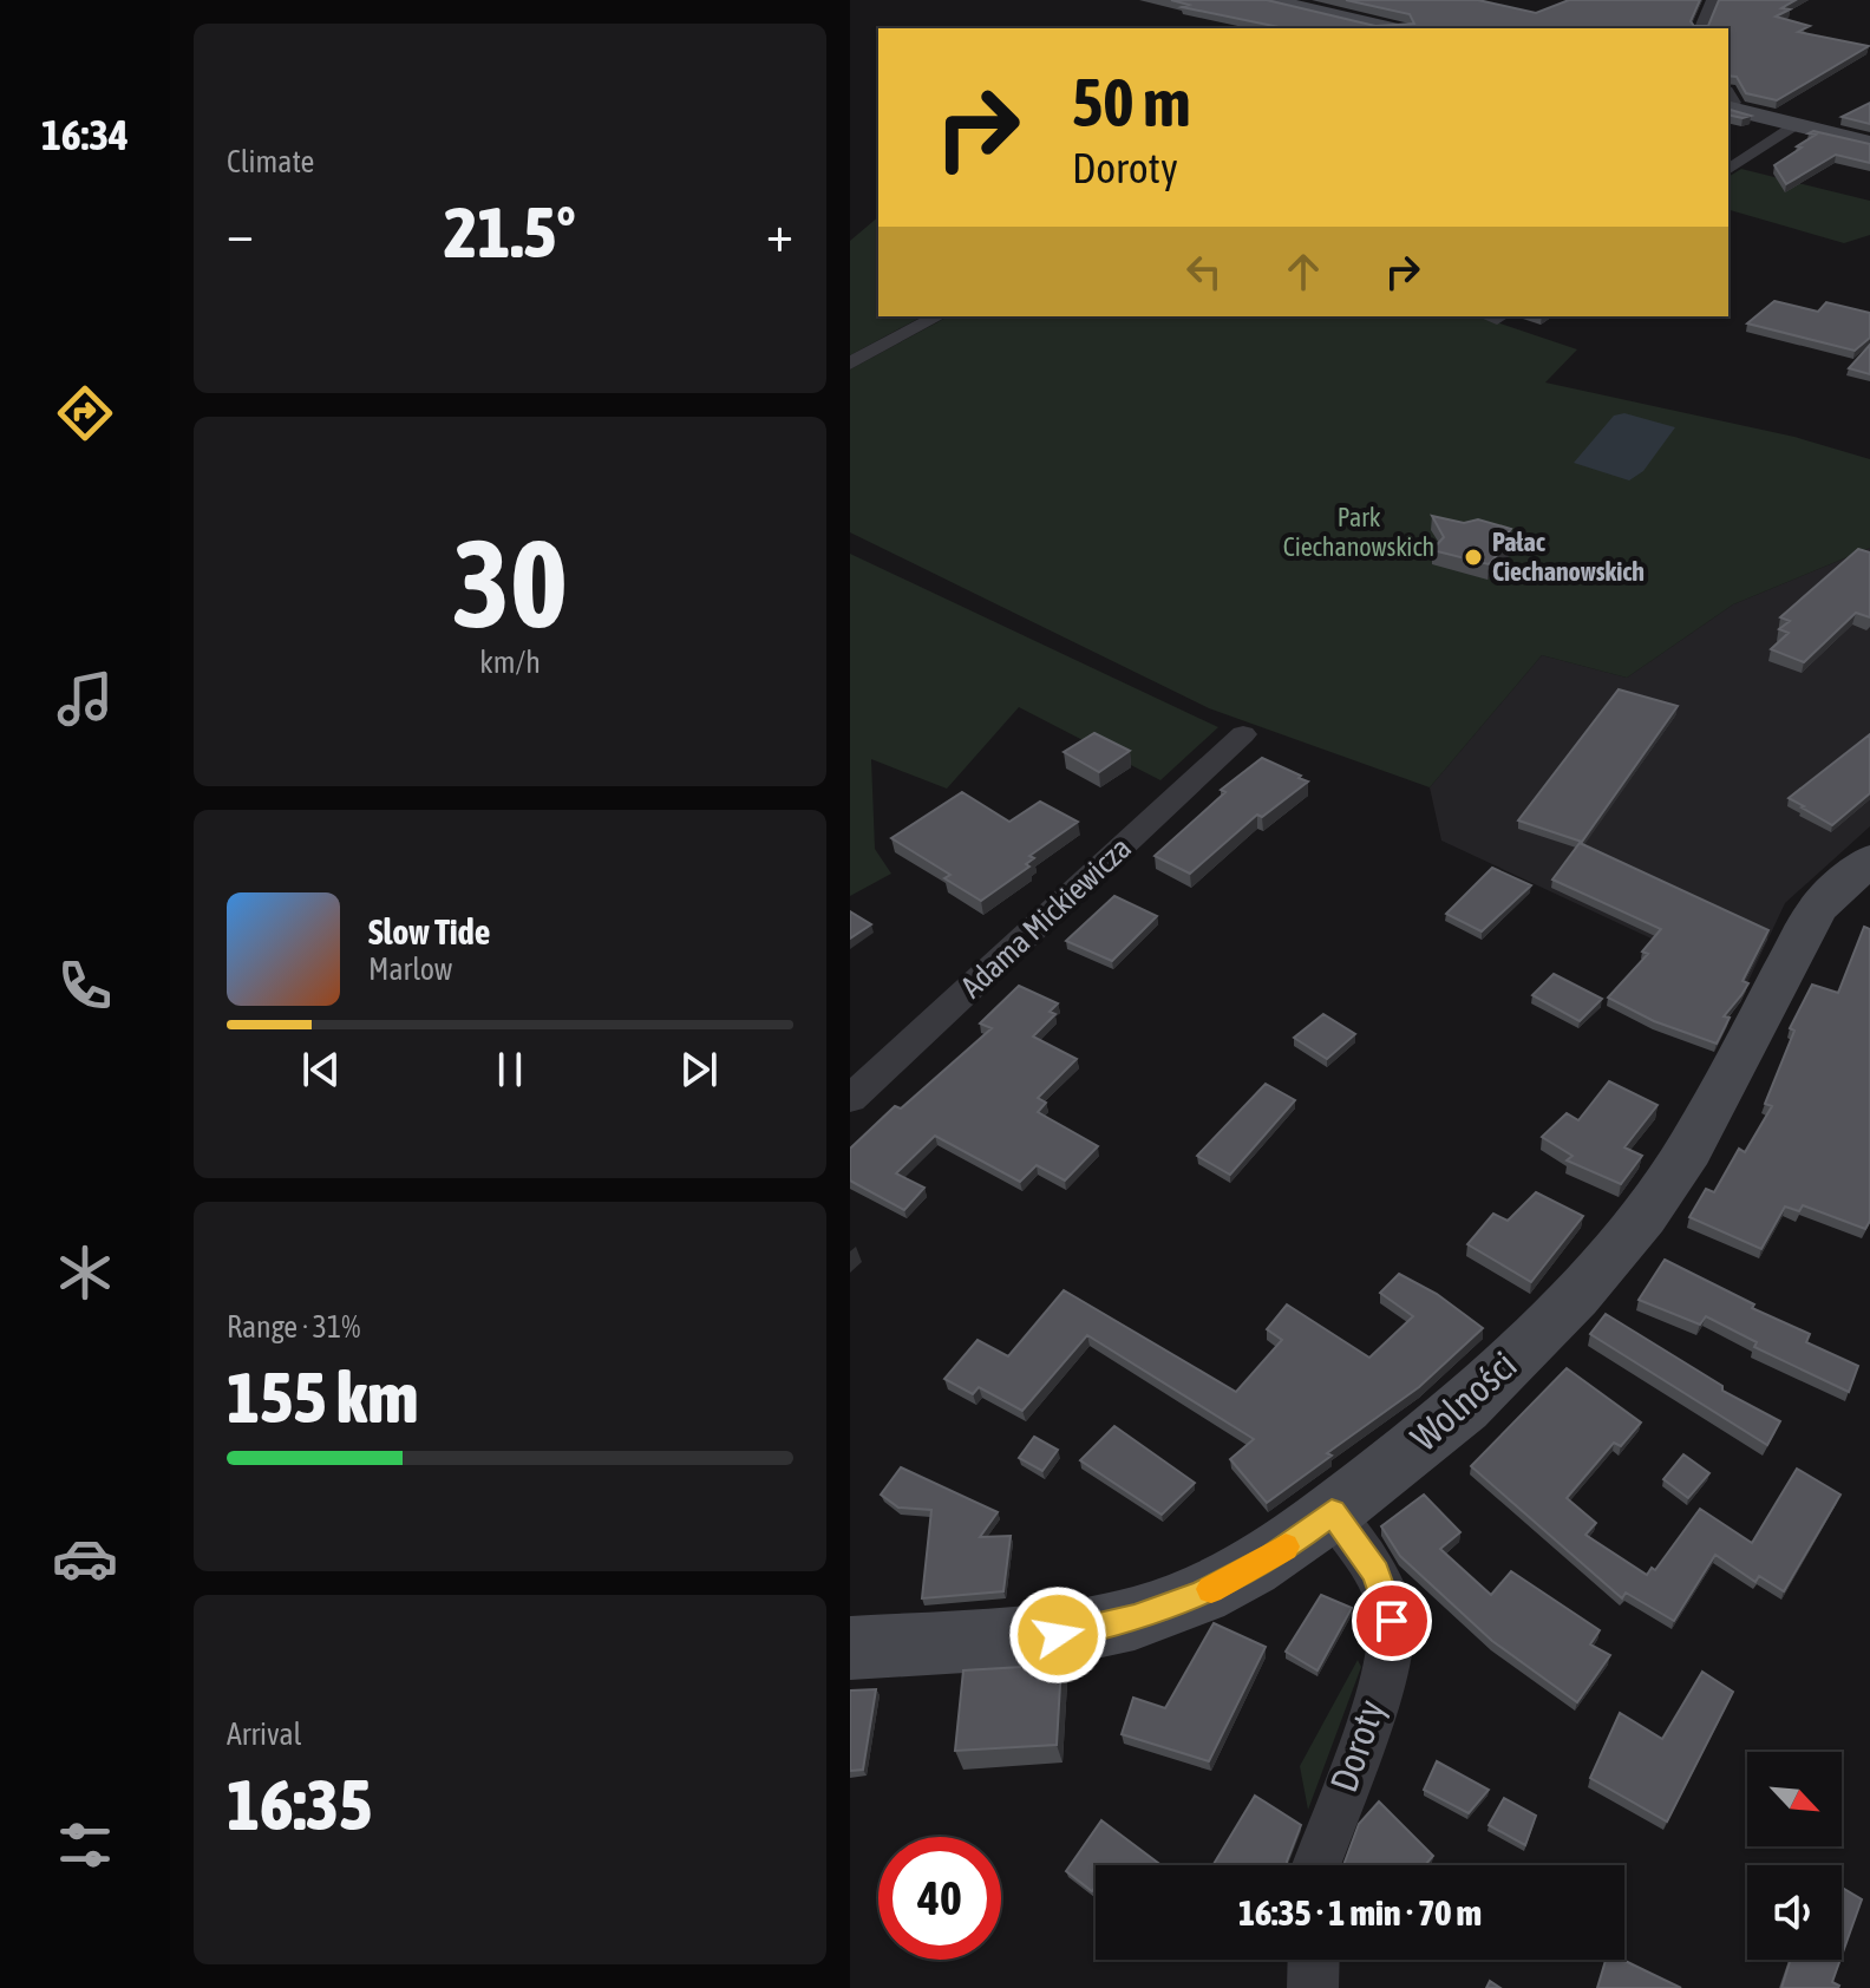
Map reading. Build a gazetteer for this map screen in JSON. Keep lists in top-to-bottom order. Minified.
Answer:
{"streets":{"street":["Adama Mickiewicza","Wolności","Doroty"]},"crossings":[["Wolności","Doroty"]],"parks":["Park Ciechanowskich"],"places":["Pałac Ciechanowskich"],"north":"bottom right","page":{"tabs":"16:34","tile":["Climate",["30","km/h"],["Range · 31%","155 km"],["Arrival","16:35"]],"turn":["50 m","Doroty"],"heat":["−","21.5°","+"],"song":["Slow Tide","Marlow"],"limit":"40","trip":"16:35 · 1 min · 70 m"}}
